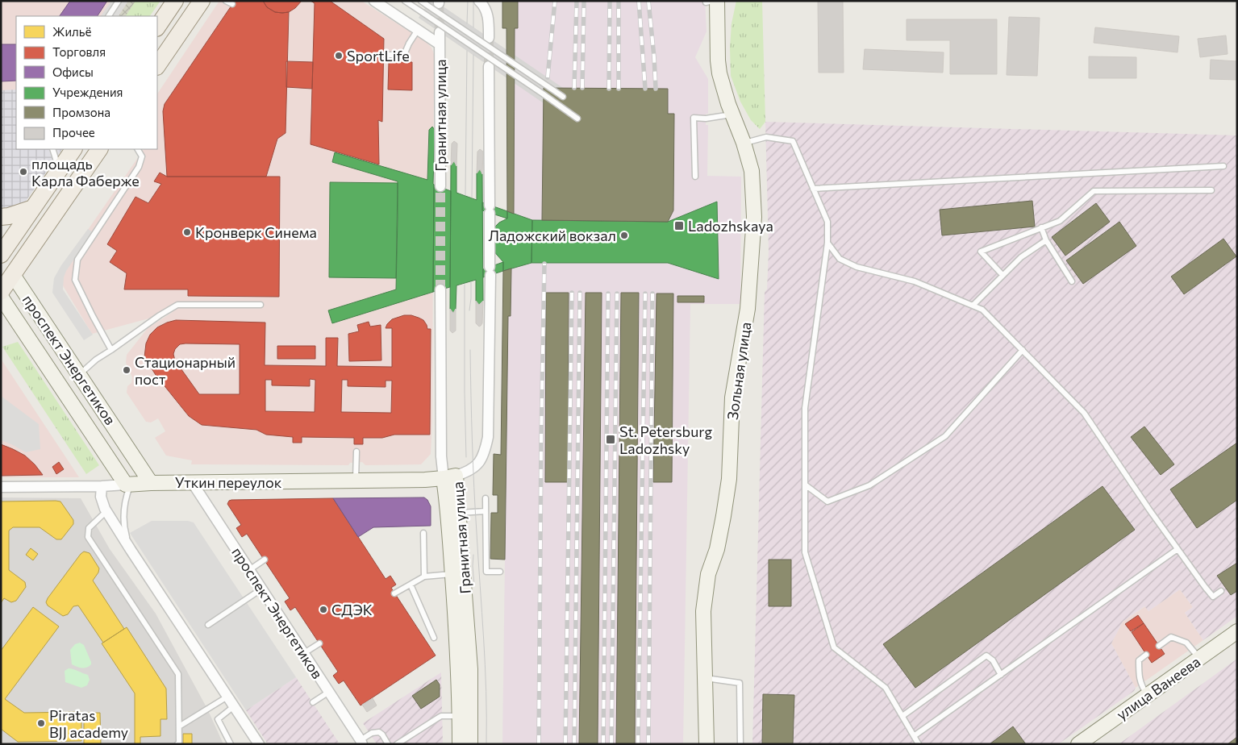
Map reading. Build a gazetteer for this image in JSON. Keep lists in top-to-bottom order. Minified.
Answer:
{"streets":{"main road":["проспект Энергетиков"],"street":["Гранитная улица","Зольная улица","Уткин переулок","улица Ванеева"]},"crossings":[["Гранитная улица","Уткин переулок"],["проспект Энергетиков","Уткин переулок"]],"places":{"other":["SportLife","площадь Карла Фаберже","Кронверк Синема","Ладожский вокзал","Стационарный пост","СДЭК","Piratas BJJ academy"],"transit":["Ladozhskaya","St. Petersburg Ladozhsky"]},"legend":["Жильё","Торговля","Офисы","Учреждения","Промзона","Прочее"]}
